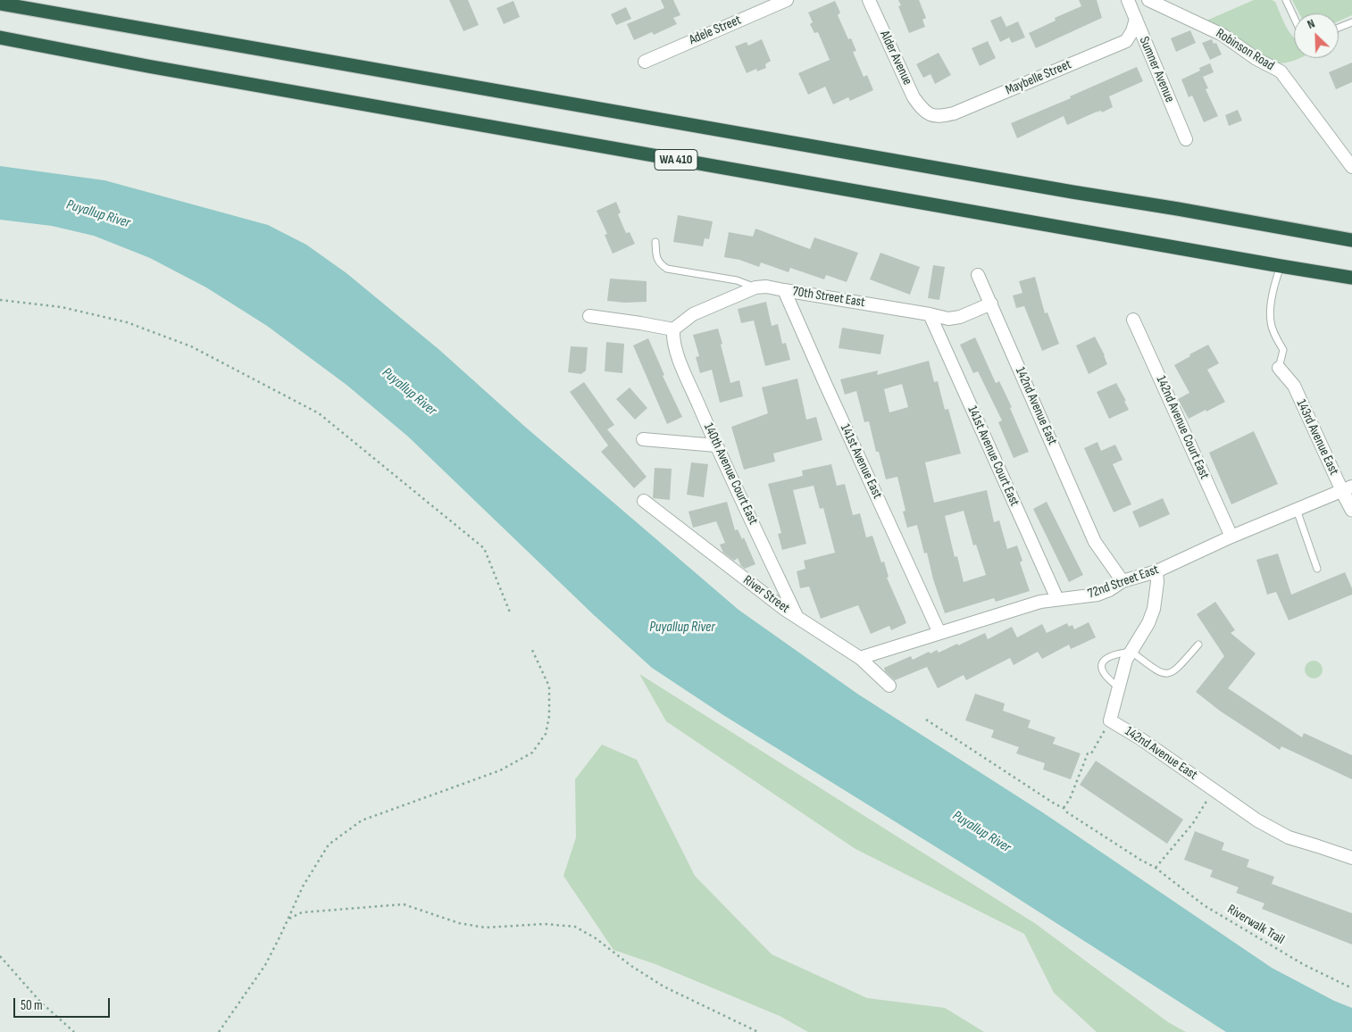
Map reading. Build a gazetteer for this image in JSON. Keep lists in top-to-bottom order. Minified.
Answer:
{"streets":{"highway":["WA 410"],"street":["Adele Street","Robinson Road","Alder Avenue","Sumner Avenue","Maybelle Street","70th Street East","142nd Avenue East","142nd Avenue Court East","143rd Avenue East","141st Avenue Court East","141st Avenue East","140th Avenue Court East","72nd Street East","River Street"],"path":["Riverwalk Trail"]},"crossings":[["Alder Avenue","Maybelle Street"],["Sumner Avenue","Maybelle Street"],["70th Street East","142nd Avenue East"],["70th Street East","141st Avenue Court East"],["70th Street East","141st Avenue East"],["70th Street East","140th Avenue Court East"],["142nd Avenue East","72nd Street East"],["142nd Avenue Court East","72nd Street East"],["143rd Avenue East","72nd Street East"],["141st Avenue Court East","72nd Street East"],["141st Avenue East","72nd Street East"],["140th Avenue Court East","River Street"],["72nd Street East","River Street"]],"water":["Puyallup River"],"scale_bar":"50 m","north":"top left"}
